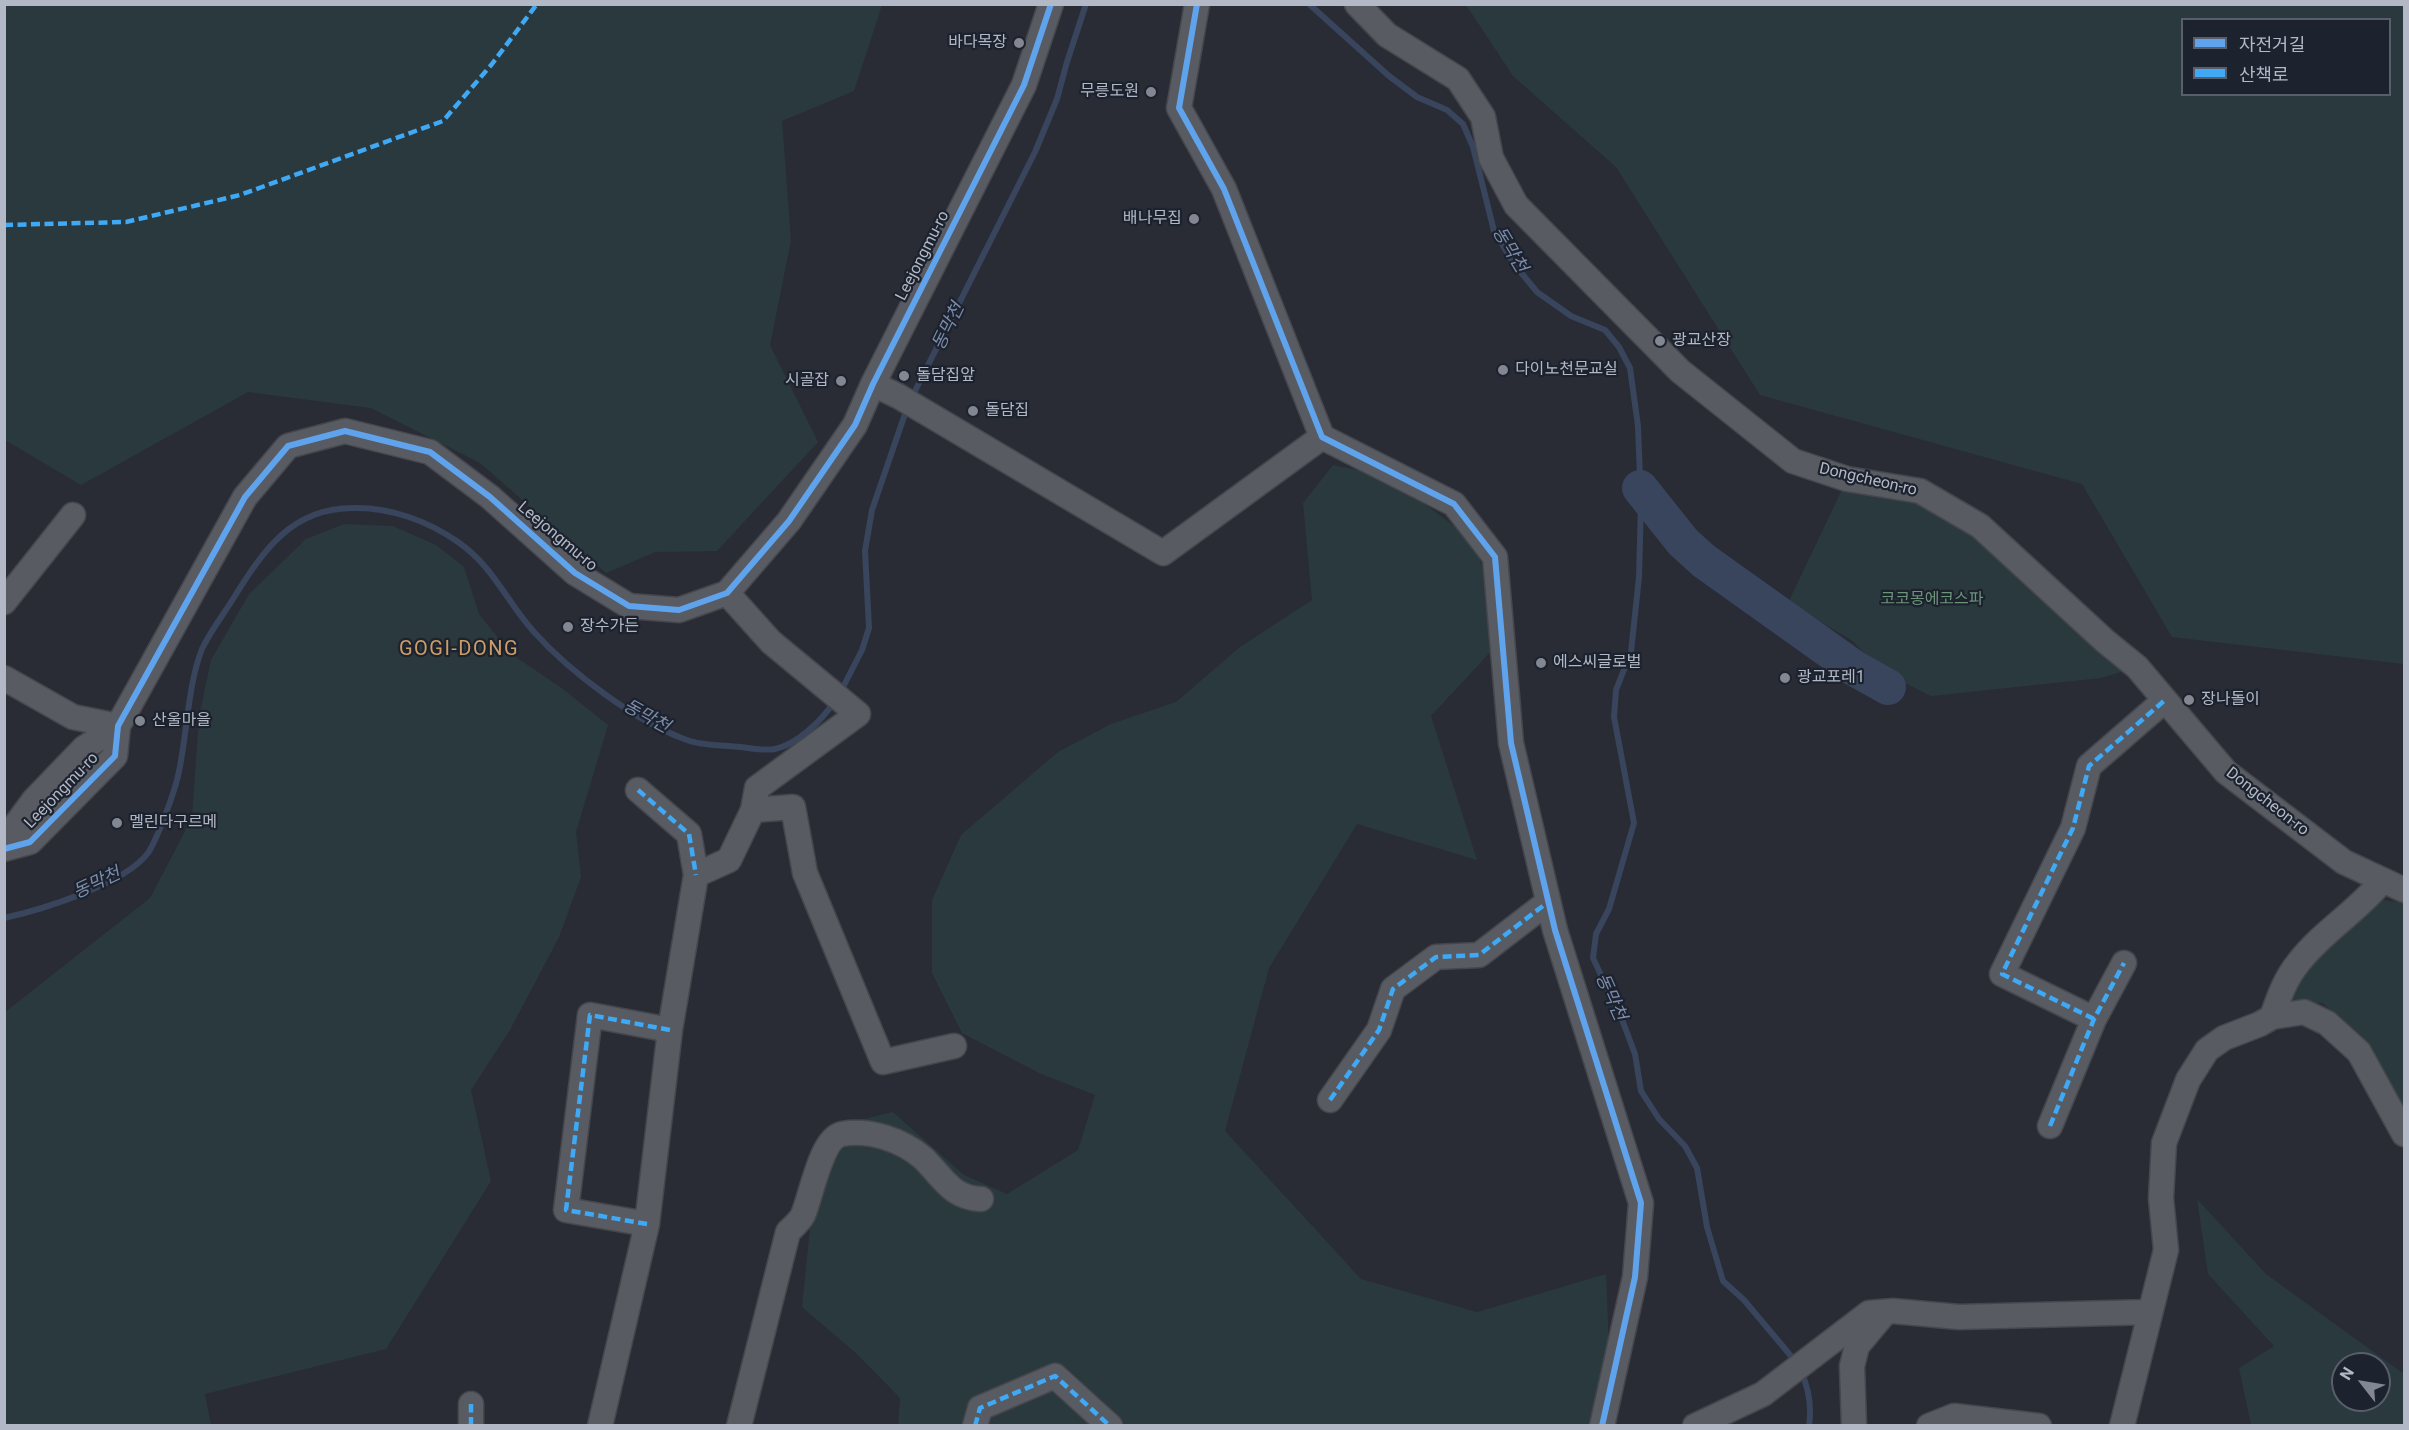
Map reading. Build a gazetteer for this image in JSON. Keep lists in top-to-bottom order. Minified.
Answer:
{"streets":{"street":["Leejongmu-ro","Dongcheon-ro"]},"districts":["GOGI-DONG"],"water":["동막천"],"parks":["코코몽에코스파"],"places":["바다목장","무릉도원","배나무집","광교산장","다이노천문교실","돌담집앞","시골잡","돌담집","장수가든","에스씨글로벌","광교포레1","장나돌이","산울마을","멜린다구르메"],"legend":["자전거길","산책로"],"north":"top left"}
